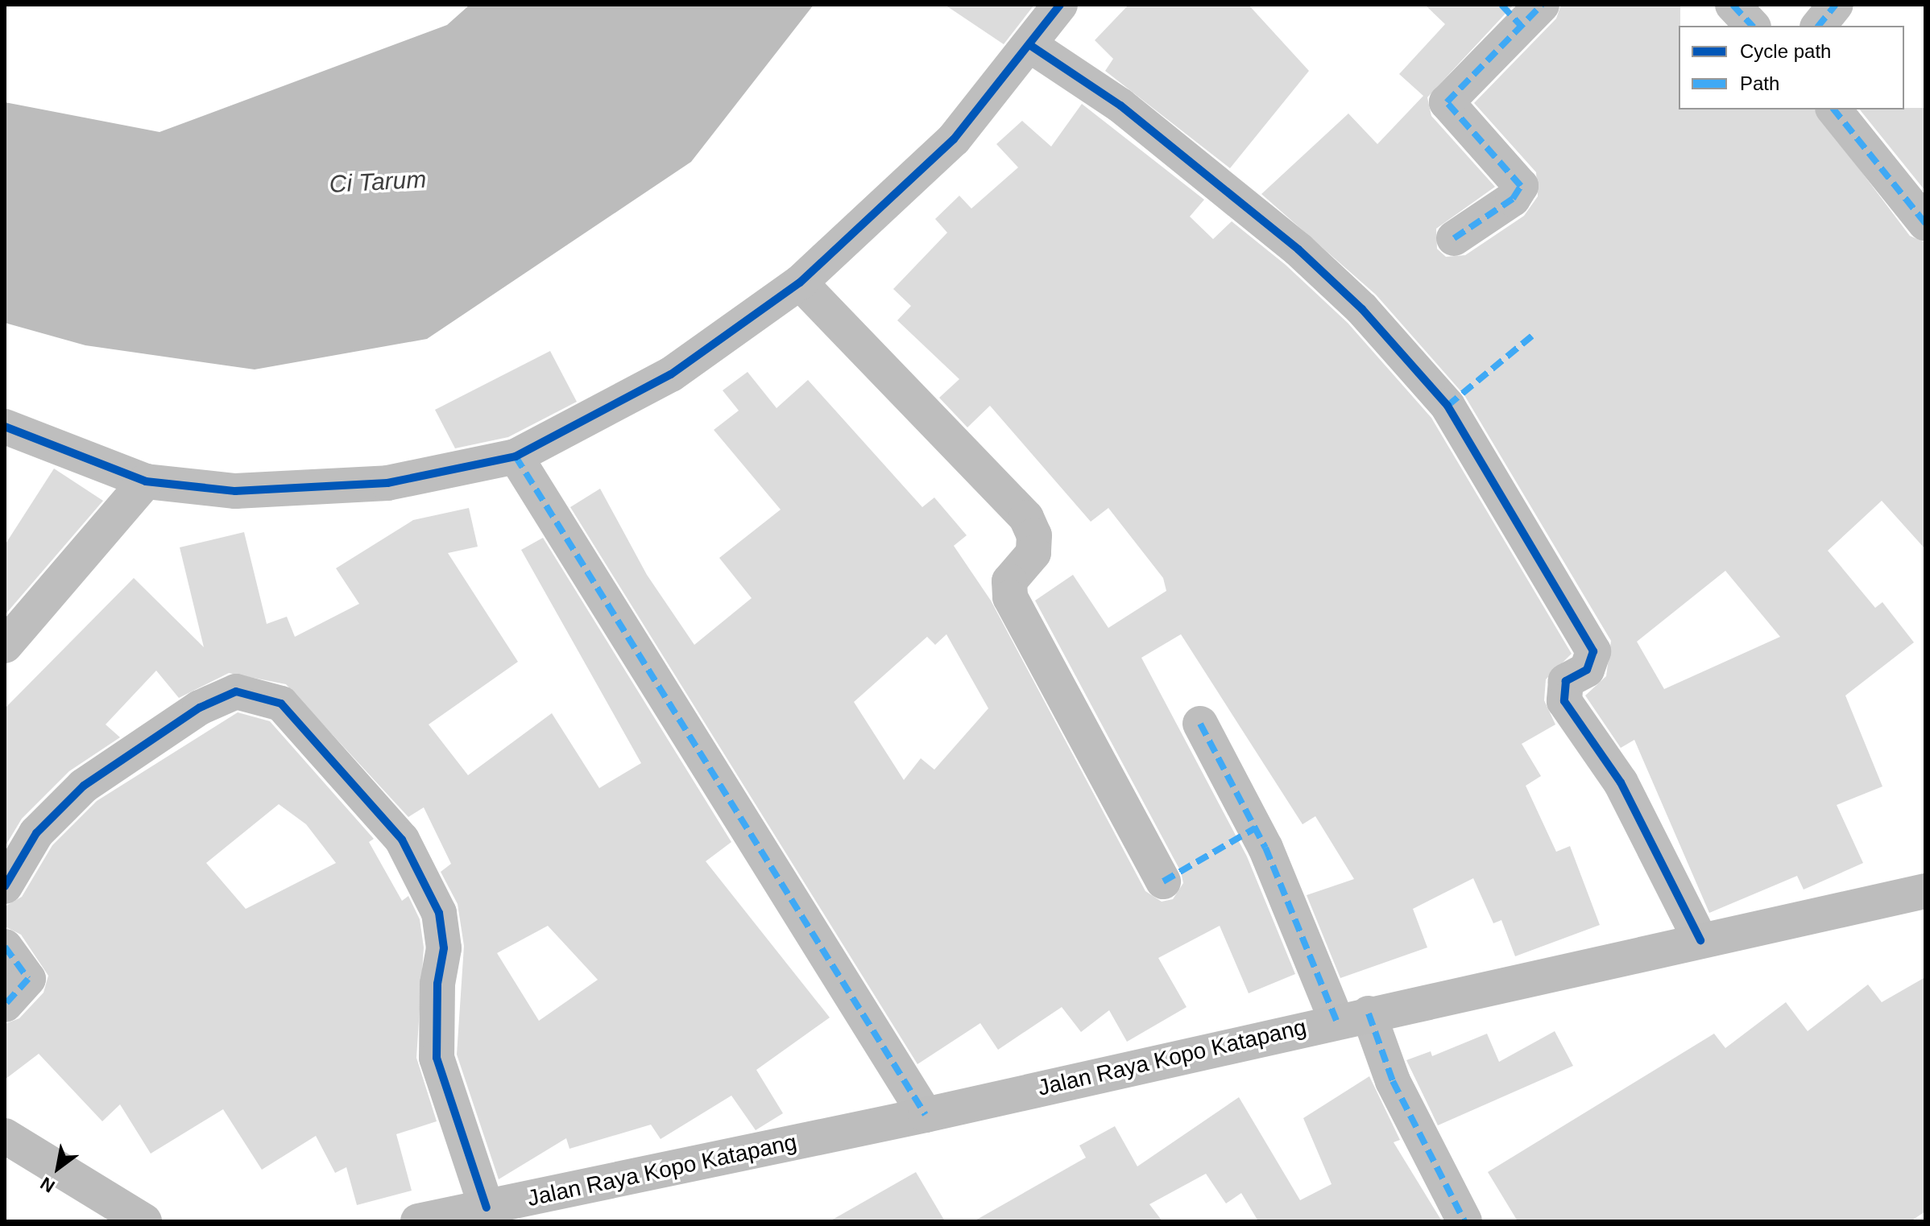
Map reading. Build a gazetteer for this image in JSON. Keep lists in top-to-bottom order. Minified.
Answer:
{"streets":{"main road":["Jalan Raya Kopo Katapang"]},"water":["Ci Tarum"],"legend":["Cycle path","Path"],"north":"bottom left"}
